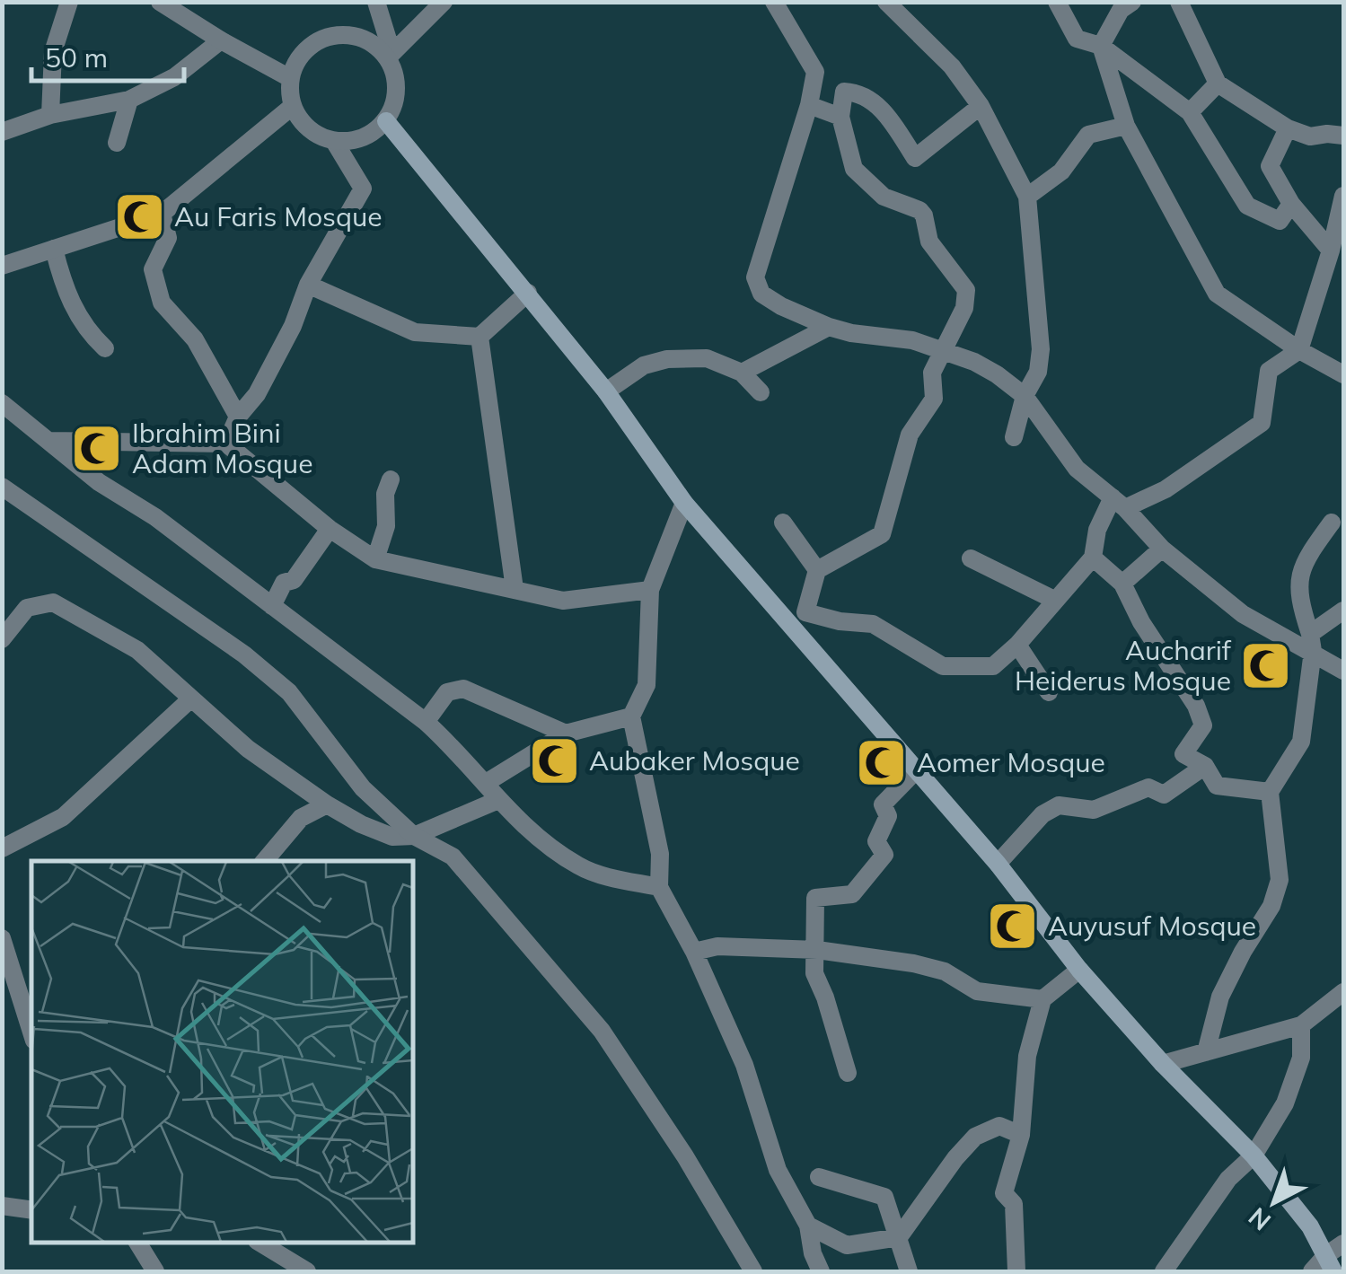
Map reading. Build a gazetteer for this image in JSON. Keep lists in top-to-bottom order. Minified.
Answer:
{"places":{"mosque":["Au Faris Mosque","Ibrahim Bini Adam Mosque","Aucharif Heiderus Mosque","Aubaker Mosque","Aomer Mosque","Auyusuf Mosque"]},"scale_bar":"50 m","north":"bottom left"}
